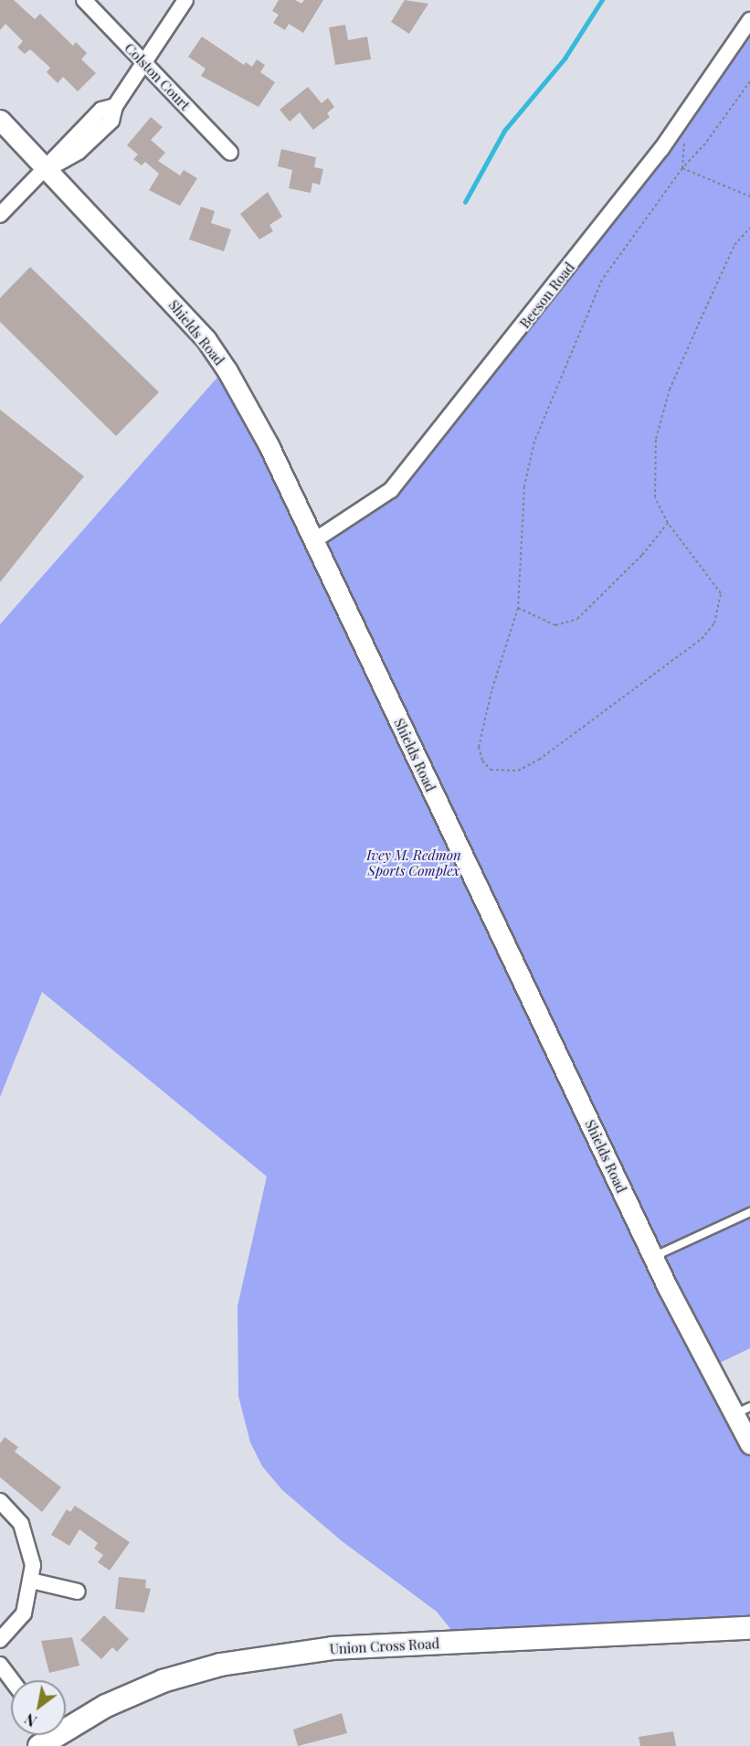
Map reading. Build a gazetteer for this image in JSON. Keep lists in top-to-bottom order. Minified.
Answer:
{"streets":{"main road":["Union Cross Road"],"street":["Colston Court","Beeson Road","Shields Road"]},"crossings":[["Beeson Road","Shields Road"]],"parks":["Ivey M. Redmon Sports Complex"],"north":"bottom left"}
